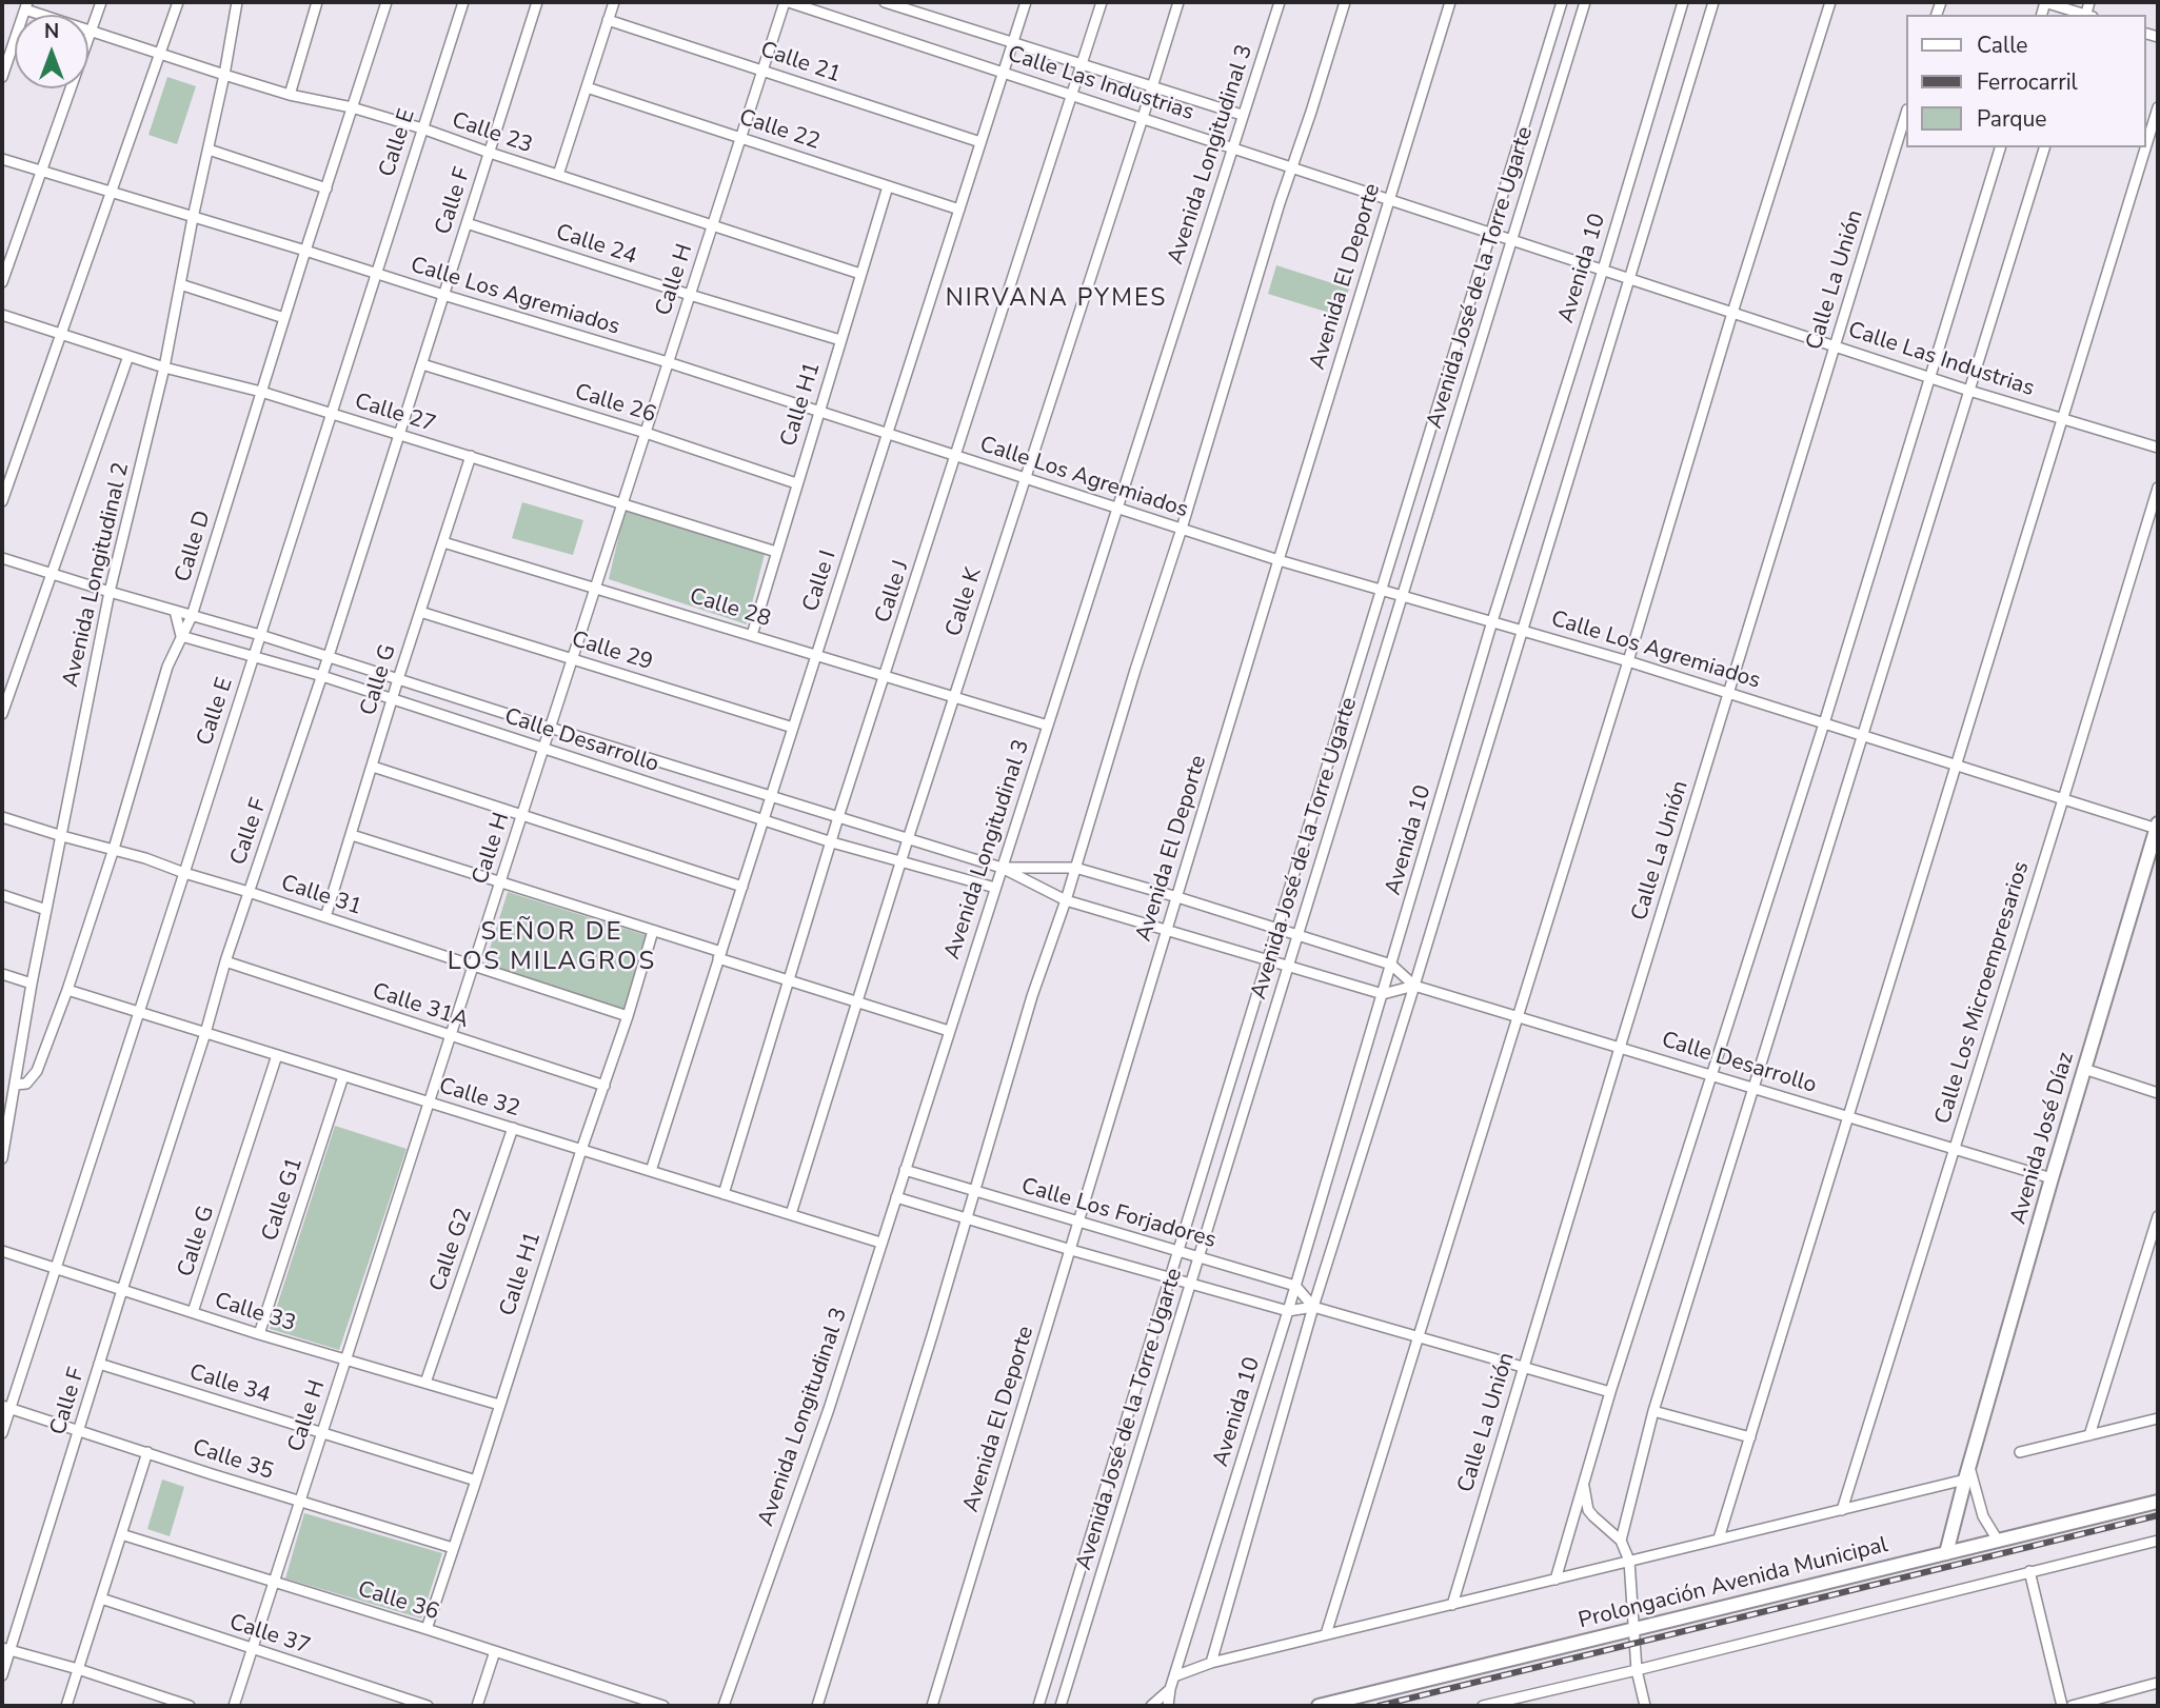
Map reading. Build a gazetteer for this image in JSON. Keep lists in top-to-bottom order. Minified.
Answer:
{"streets":{"main road":["Avenida José Díaz","Prolongación Avenida Municipal"],"street":["Calle 21","Calle Las Industrias","Calle 22","Calle 23","Calle E","Avenida Longitudinal 3","Calle F","Calle 24","Avenida 10","Avenida El Deporte","Avenida José de la Torre Ugarte","Calle H","Calle La Unión","Calle Los Agremiados","Calle 26","Calle H1","Calle 27","Calle D","Avenida Longitudinal 2","Calle I","Calle J","Calle K","Calle 28","Calle 29","Calle G","Calle Desarrollo","Calle 31","Calle Los Microempresarios","Calle 31A","Calle 32","Calle G1","Calle Los Forjadores","Calle G2","Calle 33","Calle 34","Calle 35","Calle 36","Calle 37"]},"crossings":[["Calle 21","Calle H"],["Calle 21","Calle I"],["Calle Las Industrias","Avenida Longitudinal 3"],["Calle Las Industrias","Avenida 10"],["Calle Las Industrias","Avenida El Deporte"],["Calle Las Industrias","Avenida José de la Torre Ugarte"],["Calle Las Industrias","Calle H"],["Calle Las Industrias","Calle La Unión"],["Calle Las Industrias","Calle I"],["Calle Las Industrias","Calle J"],["Calle Las Industrias","Calle K"],["Calle 22","Calle H"],["Calle 22","Calle H1"],["Calle 22","Calle I"],["Calle 23","Calle E"],["Calle 23","Calle F"],["Calle 23","Calle H"],["Calle 23","Calle H1"],["Calle 23","Calle D"],["Calle 23","Avenida Longitudinal 2"],["Calle E","Calle Los Agremiados"],["Calle E","Calle 27"],["Calle E","Calle Desarrollo"],["Calle E","Calle 31"],["Calle E","Calle 32"],["Calle E","Calle 33"],["Calle E","Calle 35"],["Avenida Longitudinal 3","Calle Los Agremiados"],["Avenida Longitudinal 3","Calle 28"],["Avenida Longitudinal 3","Calle Desarrollo"],["Avenida Longitudinal 3","Calle 32"],["Avenida Longitudinal 3","Calle Los Forjadores"],["Calle F","Calle 24"],["Calle F","Calle Los Agremiados"],["Calle F","Calle 26"],["Calle F","Calle 27"],["Calle F","Calle Desarrollo"],["Calle F","Calle 31"],["Calle F","Calle 31A"],["Calle F","Calle 32"],["Calle F","Calle 33"],["Calle F","Calle 34"],["Calle F","Calle 35"],["Calle 24","Calle H"],["Calle 24","Calle H1"],["Avenida 10","Calle Los Agremiados"],["Avenida 10","Calle Desarrollo"],["Avenida 10","Calle Los Forjadores"],["Avenida El Deporte","Calle Los Agremiados"],["Avenida El Deporte","Calle Desarrollo"],["Avenida El Deporte","Calle Los Forjadores"],["Avenida José de la Torre Ugarte","Calle Los Agremiados"],["Avenida José de la Torre Ugarte","Calle Desarrollo"],["Avenida José de la Torre Ugarte","Calle Los Forjadores"],["Calle H","Calle Los Agremiados"],["Calle H","Calle 26"],["Calle H","Calle 27"],["Calle H","Calle 28"],["Calle H","Calle 29"],["Calle H","Calle Desarrollo"],["Calle H","Calle 31"],["Calle H","Calle 31A"],["Calle H","Calle 32"],["Calle H","Calle 33"],["Calle H","Calle 34"],["Calle H","Calle 35"],["Calle H","Calle 36"],["Calle H","Calle 37"],["Calle La Unión","Calle Los Agremiados"],["Calle La Unión","Calle Desarrollo"],["Calle Los Agremiados","Calle H1"],["Calle Los Agremiados","Calle D"],["Calle Los Agremiados","Avenida Longitudinal 2"],["Calle Los Agremiados","Calle I"],["Calle Los Agremiados","Calle J"],["Calle Los Agremiados","Calle K"],["Calle Los Agremiados","Calle Los Microempresarios"],["Calle Los Agremiados","Avenida José Díaz"],["Calle 26","Calle H1"],["Calle H1","Calle 27"],["Calle H1","Calle 28"],["Calle H1","Calle 31"],["Calle H1","Calle 31A"],["Calle H1","Calle 32"],["Calle H1","Calle 33"],["Calle H1","Calle 34"],["Calle H1","Calle 35"],["Calle H1","Calle 36"],["Calle 27","Calle D"],["Calle 27","Avenida Longitudinal 2"],["Calle 27","Calle G"],["Calle D","Avenida Longitudinal 2"],["Calle D","Calle Desarrollo"],["Calle D","Calle 31"],["Calle D","Calle 32"],["Avenida Longitudinal 2","Calle Desarrollo"],["Avenida Longitudinal 2","Calle 31"],["Calle I","Calle 28"],["Calle I","Calle 29"],["Calle I","Calle Desarrollo"],["Calle I","Calle 32"],["Calle J","Calle 28"],["Calle J","Calle Desarrollo"],["Calle J","Calle 32"],["Calle K","Calle 28"],["Calle K","Calle Desarrollo"],["Calle K","Calle 32"],["Calle 28","Calle G"],["Calle 29","Calle G"],["Calle G","Calle Desarrollo"],["Calle G","Calle 31"],["Calle G","Calle 32"],["Calle G","Calle 33"],["Calle Desarrollo","Calle Los Microempresarios"],["Calle Desarrollo","Avenida José Díaz"],["Calle 32","Calle G1"],["Calle 32","Calle G2"],["Avenida José Díaz","Prolongación Avenida Municipal"],["Calle G1","Calle 33"],["Calle G2","Calle 33"]],"districts":["NIRVANA PYMES","SEÑOR DE LOS MILAGROS"],"legend":["Calle","Ferrocarril","Parque"],"north":"top"}
